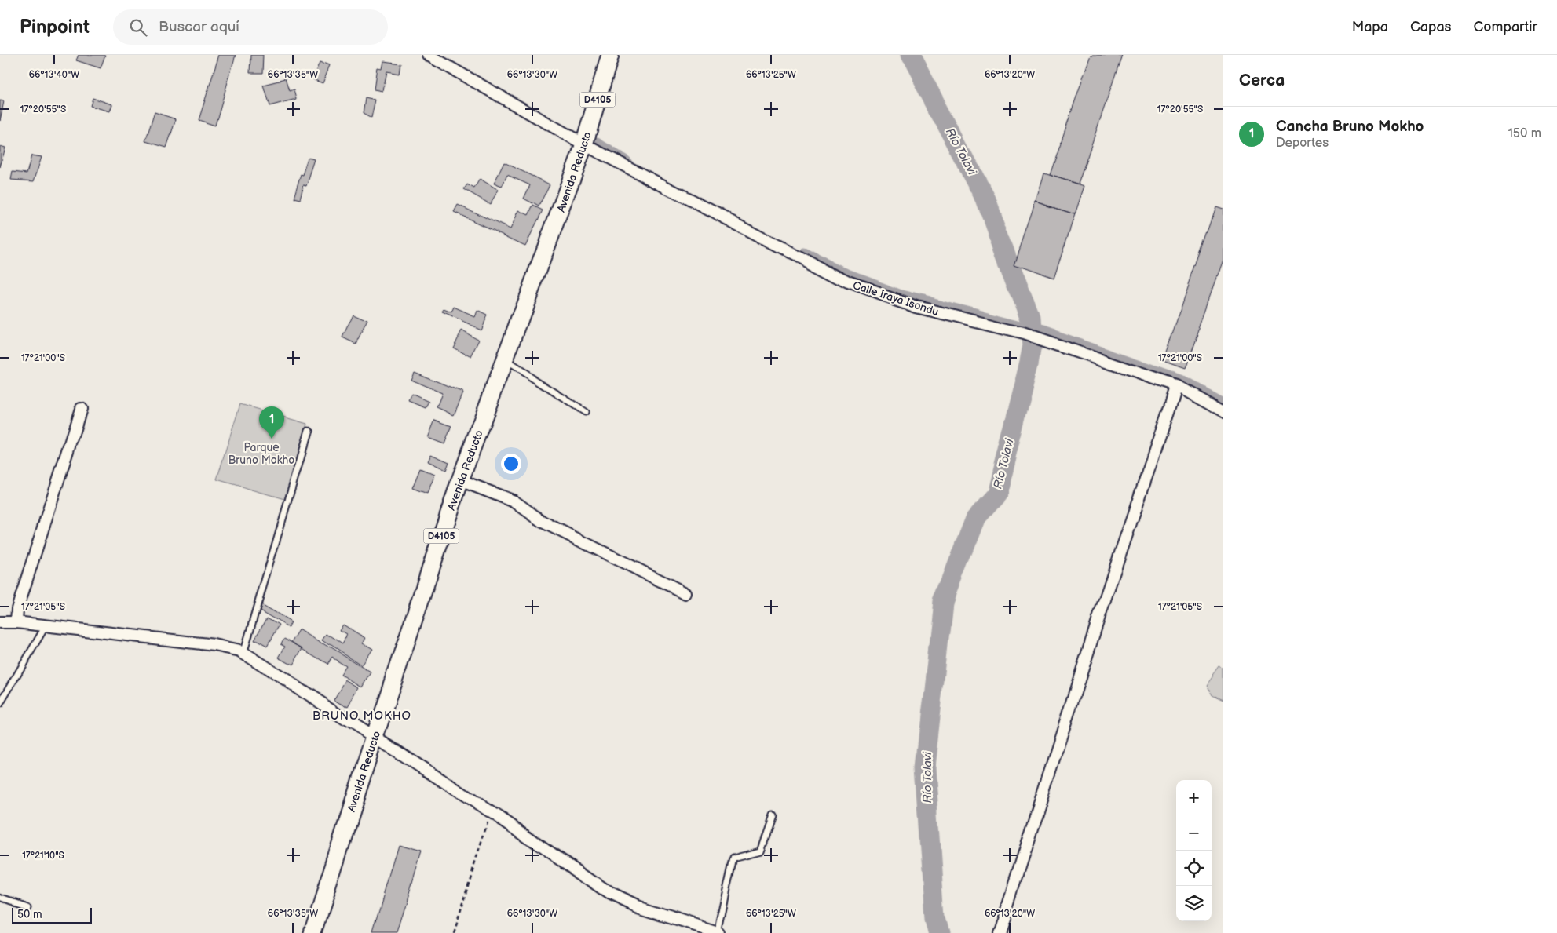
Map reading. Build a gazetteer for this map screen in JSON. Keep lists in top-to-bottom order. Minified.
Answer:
{"streets":{"main road":["D4105","Avenida Reducto"],"street":["Calle Iraya Isondu"]},"crossings":[["Avenida Reducto","Calle Iraya Isondu"]],"districts":["BRUNO MOKHO"],"water":["Río Tolavi"],"parks":["Parque Bruno Mokho"],"scale_bar":"50 m","page":{"header":"Pinpoint","search":"Buscar aquí","nav":["Mapa","Capas","Compartir"],"heading":"Cerca","list":[{"mark":"1","name":"Cancha Bruno Mokho","note":"Deportes","value":"150 m"}],"pins":"1","map_buttons":["+","−"],"scale":"50 m"},"coordinates":["66°13'40\"W","66°13'35\"W","66°13'30\"W","66°13'25\"W","66°13'20\"W","17°20'55\"S","17°21'00\"S","17°21'05\"S","17°21'10\"S"]}
